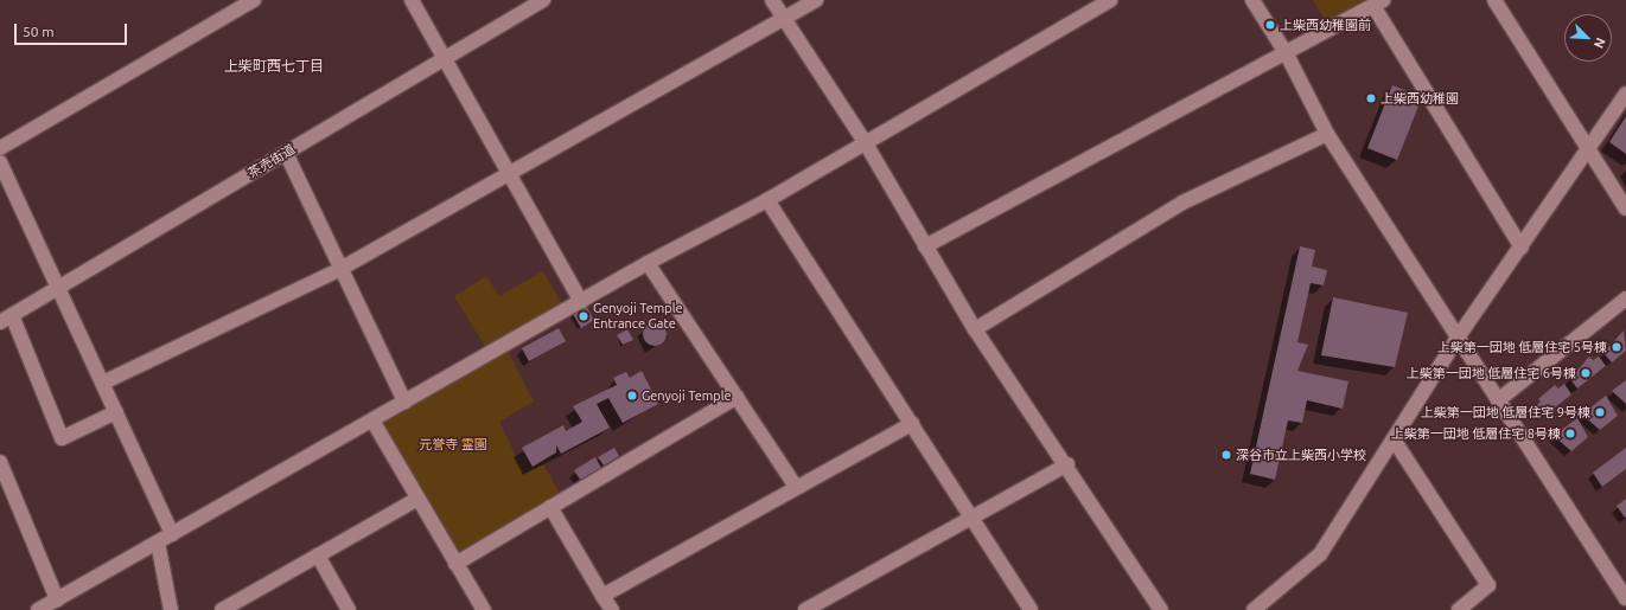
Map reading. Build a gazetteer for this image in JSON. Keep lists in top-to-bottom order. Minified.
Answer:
{"streets":{"street":["茶売街道"]},"districts":["上柴町西七丁目"],"parks":["元誉寺 霊園"],"places":["上柴西幼稚園前","上柴西幼稚園","Genyoji Temple Entrance Gate","上柴第一団地 低層住宅 5号棟","上柴第一団地 低層住宅 6号棟","Genyoji Temple","上柴第一団地 低層住宅 9号棟","上柴第一団地 低層住宅 8号棟","深谷市立上柴西小学校"],"scale_bar":"50 m","north":"bottom right"}
